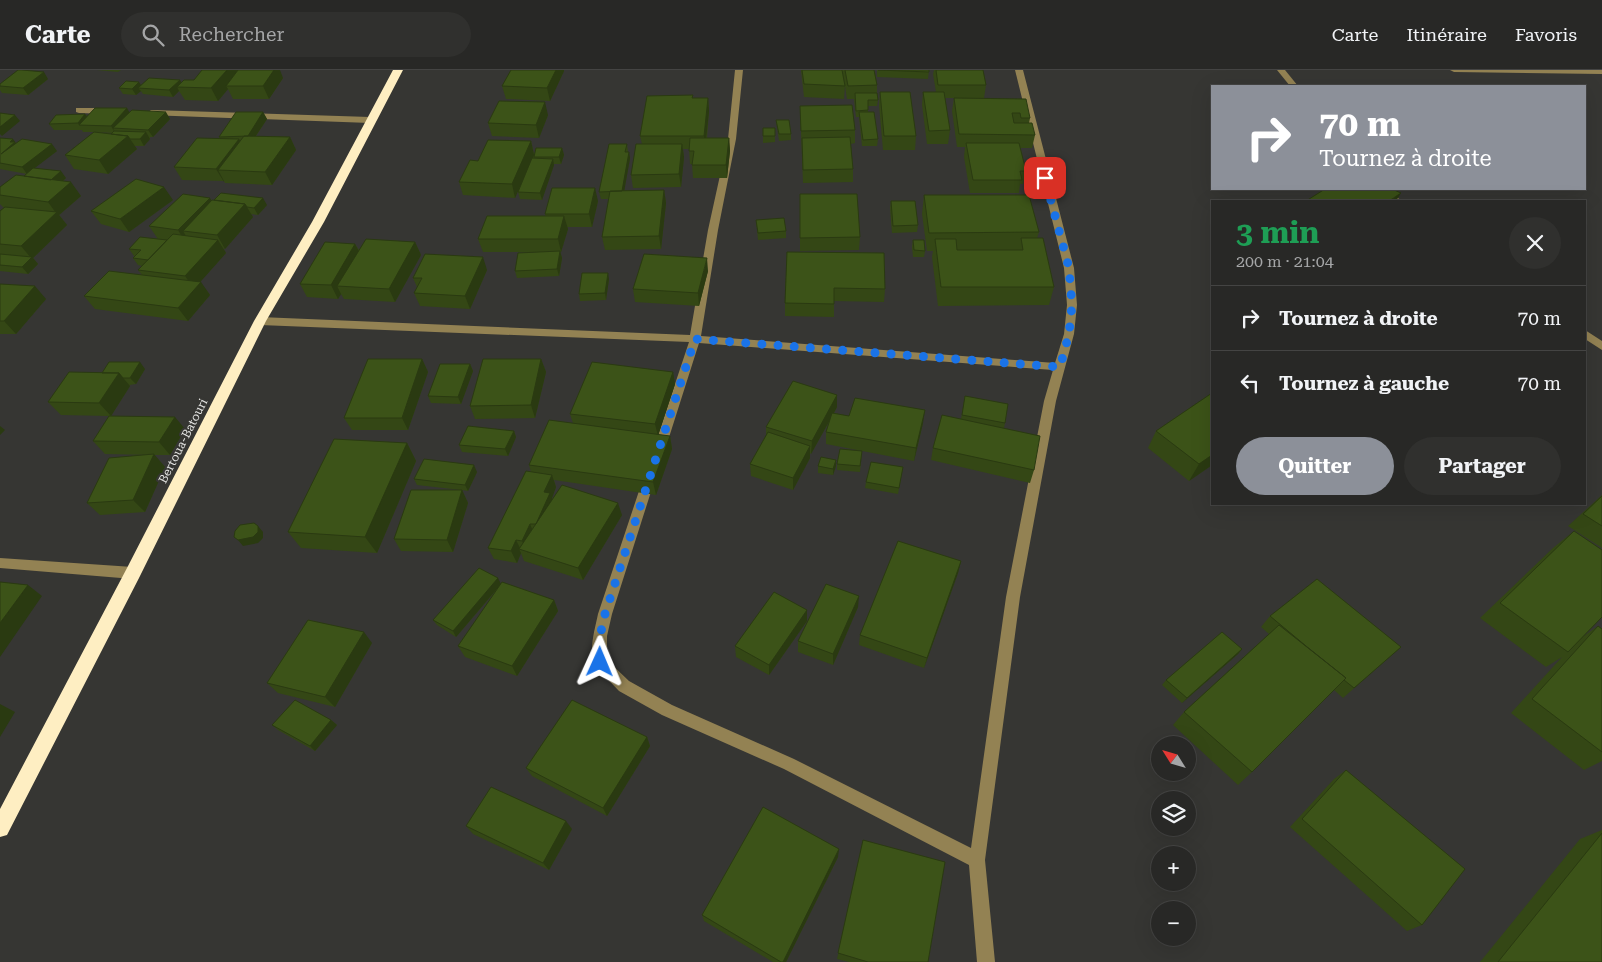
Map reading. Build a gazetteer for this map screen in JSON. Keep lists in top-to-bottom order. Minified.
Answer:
{"streets":{"highway":["Bertoua-Batouri"]},"north":"top left","page":{"header":"Carte","search":"Rechercher","nav":["Carte","Itinéraire","Favoris"],"turn":["70 m","Tournez à droite"],"heading":["3 min","200 m · 21:04"],"list":[{"name":"Tournez à droite","value":"70 m"},{"name":"Tournez à gauche","value":"70 m"}],"buttons":["Quitter","Partager"],"map_buttons":["+","−"]}}
